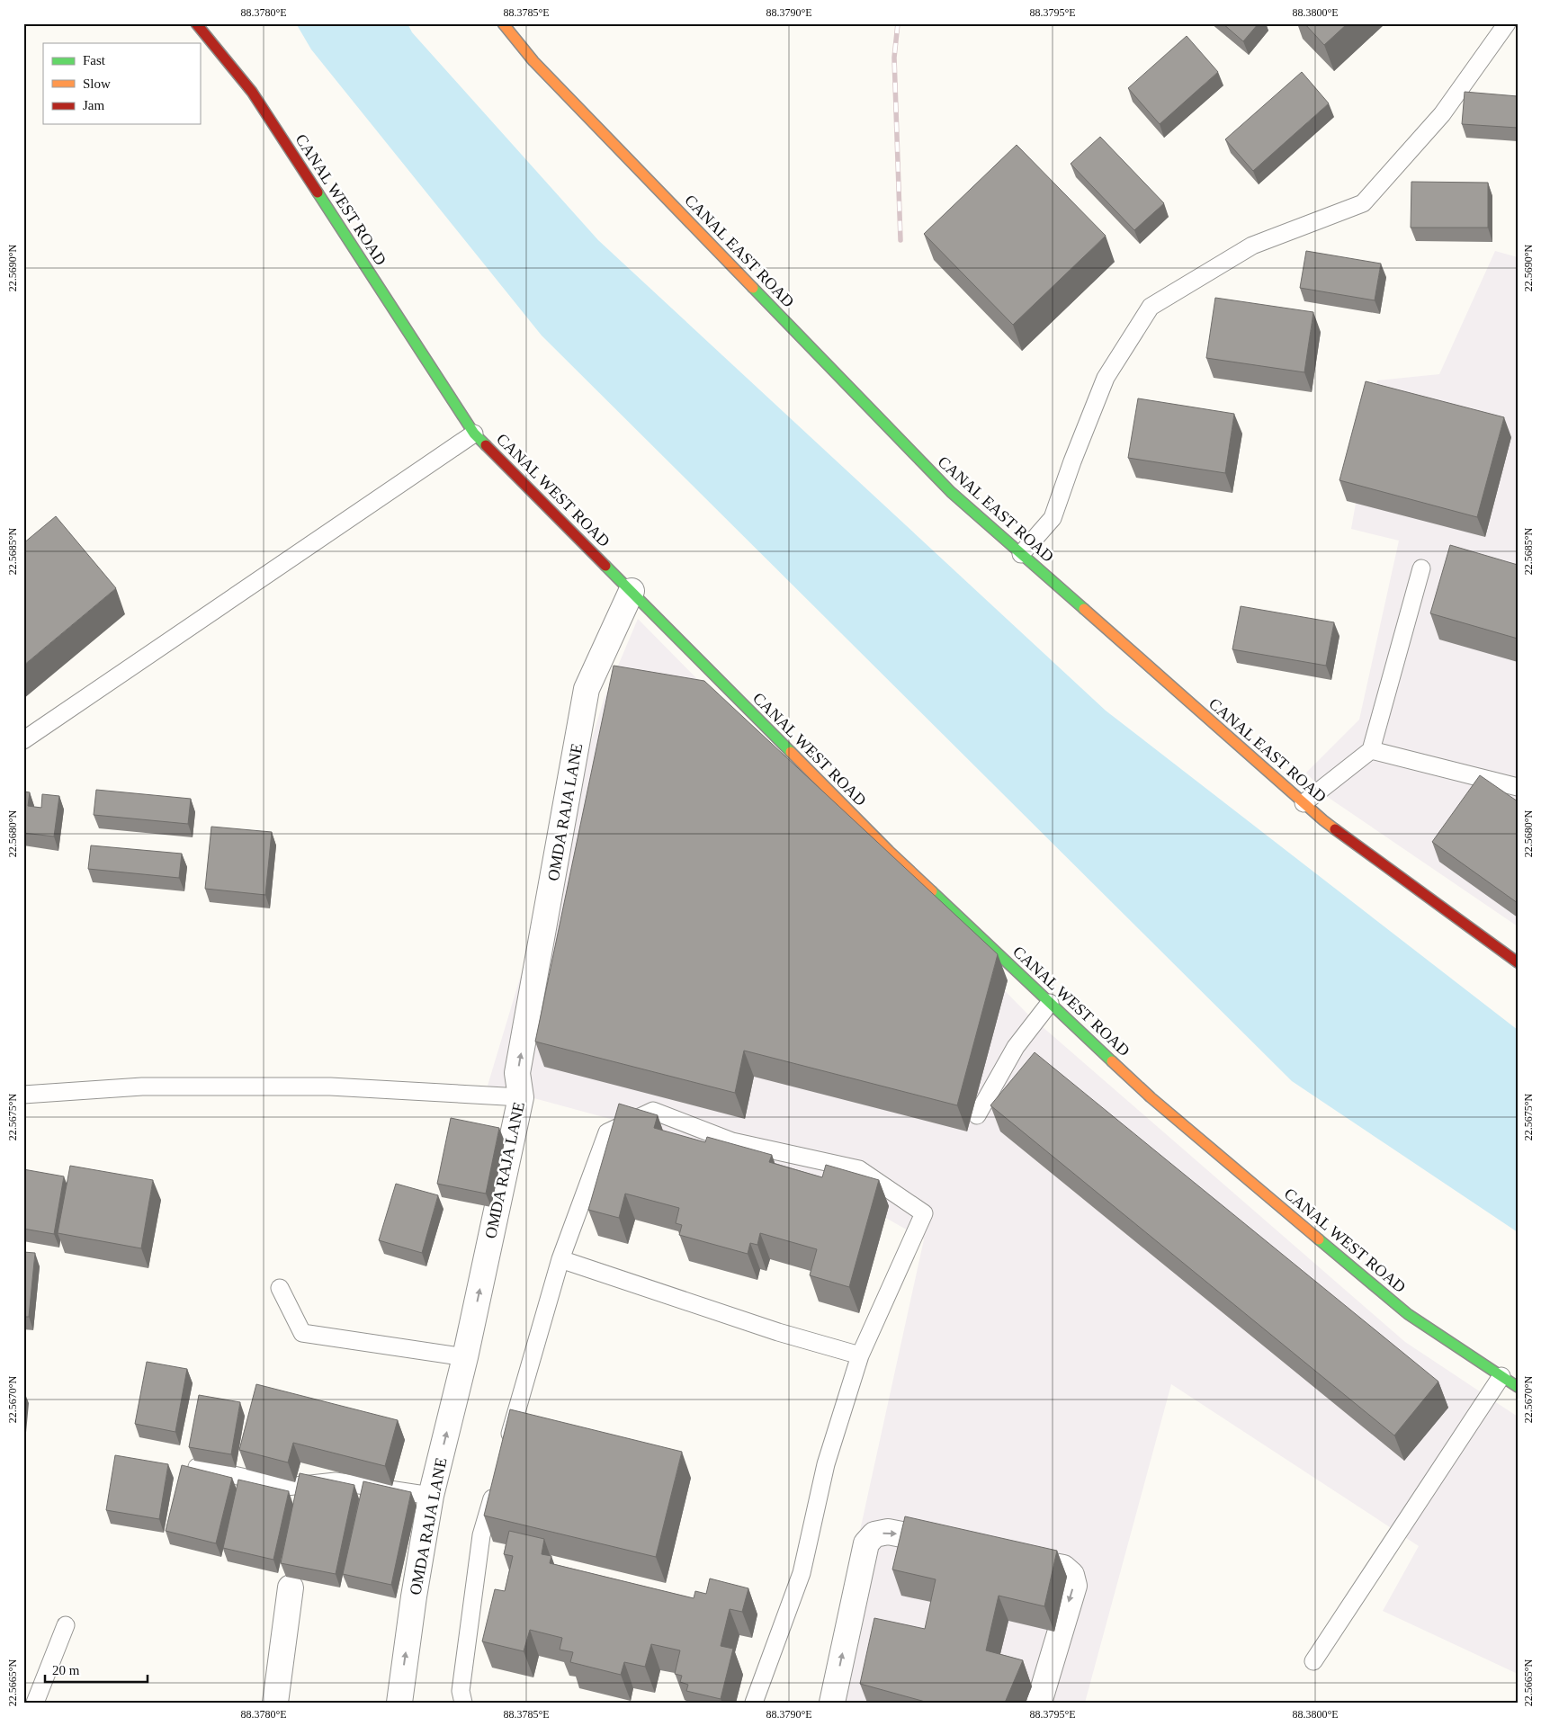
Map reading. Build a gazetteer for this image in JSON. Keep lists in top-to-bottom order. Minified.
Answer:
{"streets":{"street":["CANAL WEST ROAD","CANAL EAST ROAD","OMDA RAJA LANE"]},"crossings":[["CANAL WEST ROAD","OMDA RAJA LANE"]],"one_way":["OMDA RAJA LANE"],"legend":["Fast","Slow","Jam"],"scale_bar":"20 m","coordinates":["88.3780°E","88.3785°E","88.3790°E","88.3795°E","88.3800°E","22.5690°N","22.5685°N","22.5680°N","22.5675°N","22.5670°N","22.5665°N"]}
